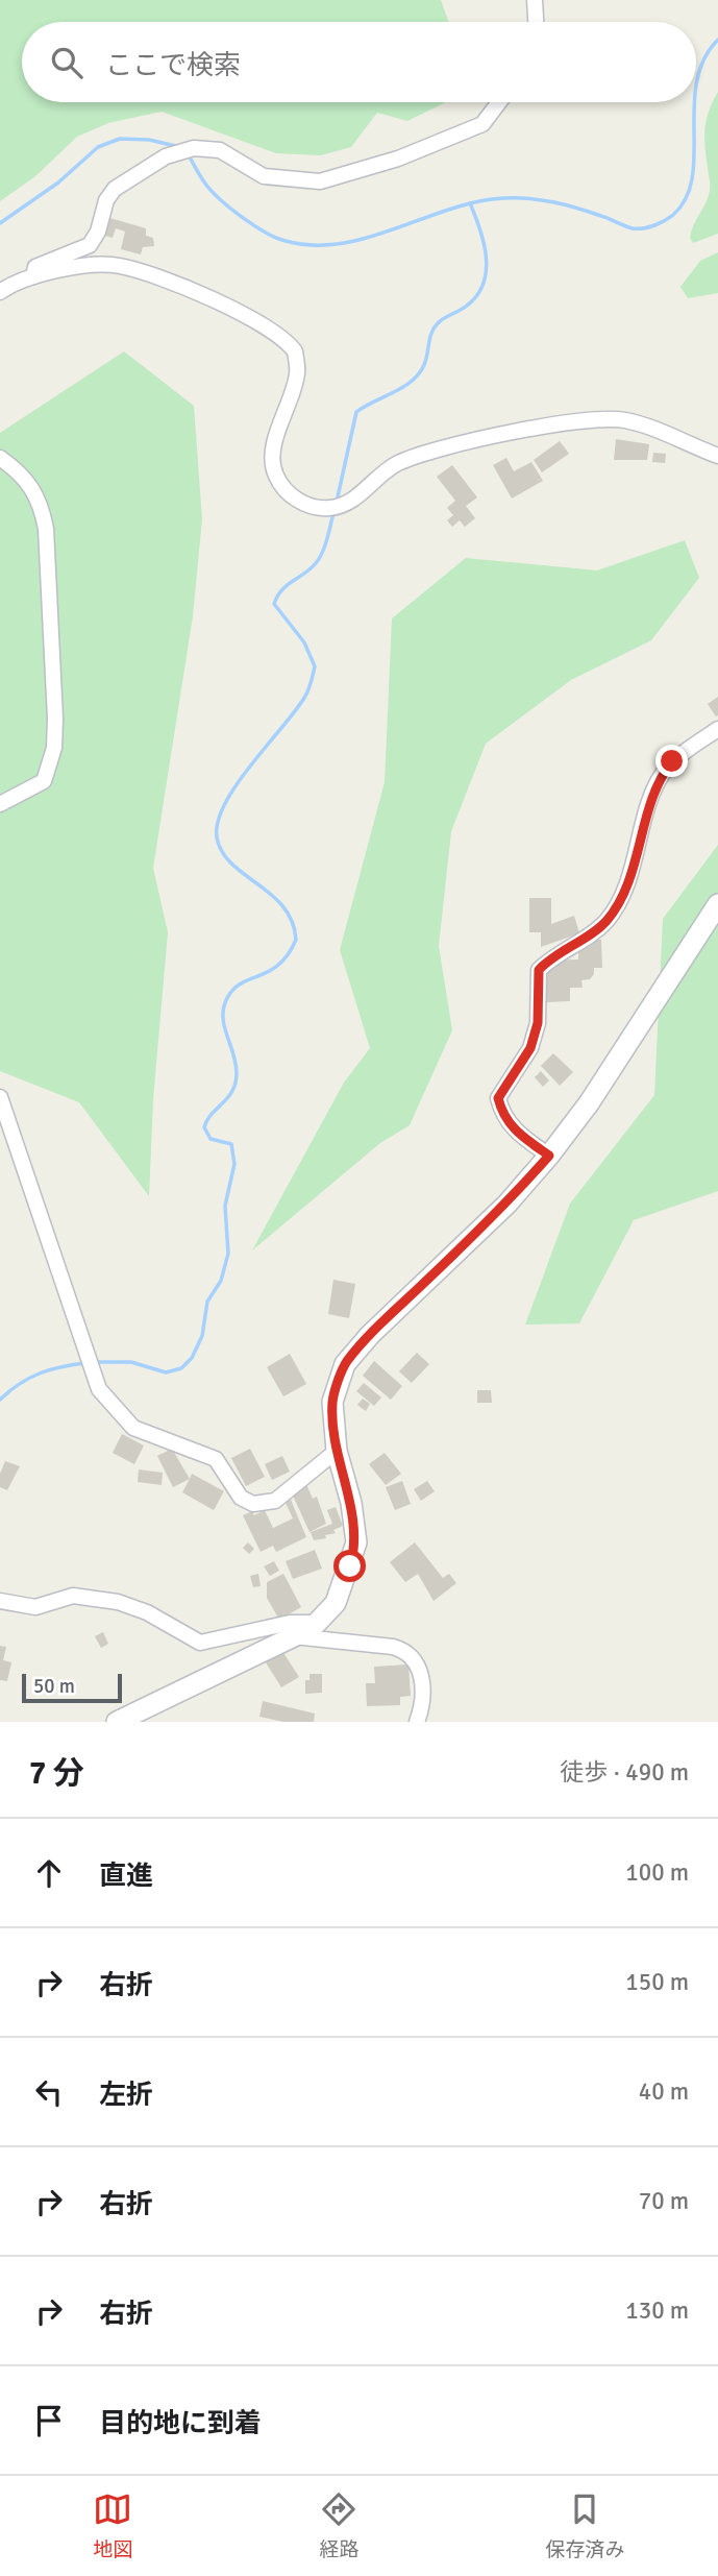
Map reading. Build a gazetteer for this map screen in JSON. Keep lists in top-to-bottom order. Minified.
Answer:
{"scale_bar":"50 m","page":{"search":"ここで検索","scale":"50 m","heading":["7 分","徒歩 · 490 m"],"list":[["直進","100 m"],["右折","150 m"],["左折","40 m"],["右折","70 m"],["右折","130 m"],"目的地に到着"],"nav":["地図","経路","保存済み"]}}
